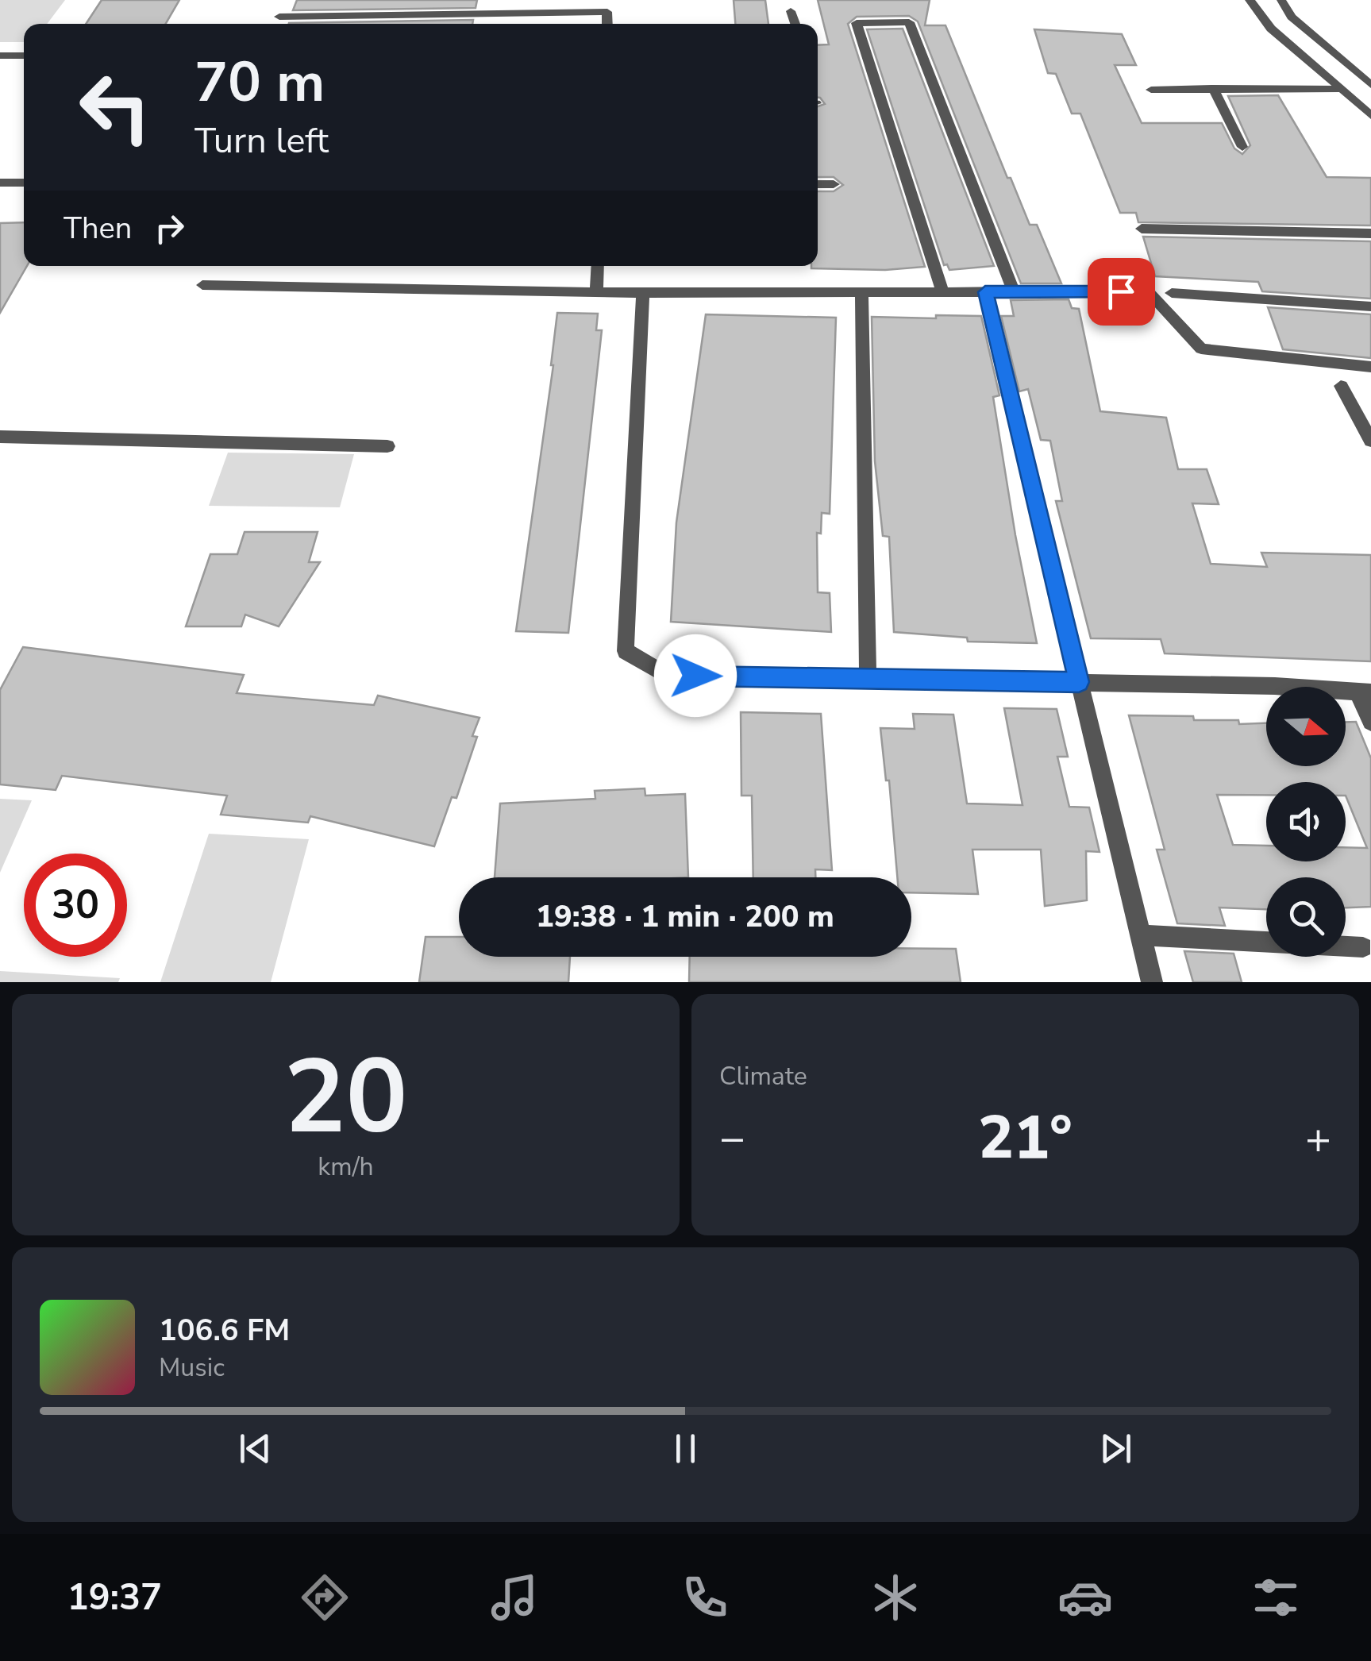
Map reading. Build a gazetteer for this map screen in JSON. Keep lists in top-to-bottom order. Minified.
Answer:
{"north":"right","page":{"turn":["70 m","Turn left"],"then":"Then","limit":"30","trip":"19:38 · 1 min · 200 m","tile":[["20","km/h"],"Climate"],"heat":["−","21°","+"],"song":["106.6 FM","Music"],"tabs":"19:37"}}
